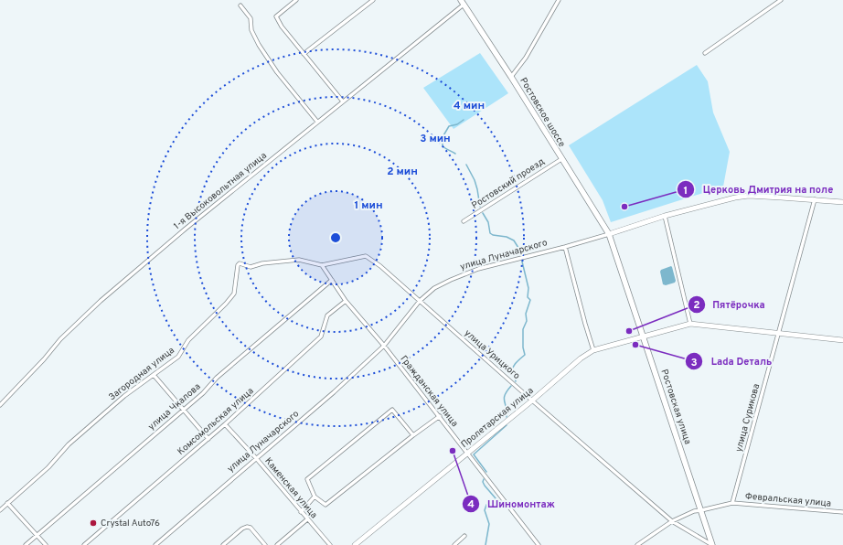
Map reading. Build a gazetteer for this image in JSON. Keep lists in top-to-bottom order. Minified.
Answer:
{"streets":{"main road":["Ростовское шоссе","Ростовская улица"],"street":["Ростовский проезд","1-я Высоковольтная улица","улица Луначарского","улица Урицкого","Загородная улица","Гражданская улица","улица Чкалова","Пролетарская улица","улица Сурикова","Комсомольская улица","Каменская улица","Февральская улица"]},"crossings":[["Ростовское шоссе","Ростовский проезд"],["Ростовское шоссе","1-я Высоковольтная улица"],["Ростовское шоссе","улица Луначарского"],["Ростовское шоссе","Ростовская улица"],["улица Луначарского","улица Урицкого"],["улица Луначарского","Гражданская улица"],["улица Луначарского","Ростовская улица"],["улица Луначарского","улица Сурикова"],["улица Луначарского","Каменская улица"],["улица Урицкого","Загородная улица"],["улица Урицкого","Гражданская улица"],["улица Урицкого","Ростовская улица"],["улица Урицкого","Пролетарская улица"],["Загородная улица","Гражданская улица"],["Гражданская улица","улица Чкалова"],["Гражданская улица","Пролетарская улица"],["Гражданская улица","Комсомольская улица"],["Ростовская улица","Пролетарская улица"],["улица Сурикова","Февральская улица"],["Комсомольская улица","Каменская улица"]],"places":["Церковь Дмитрия на поле","Пятёрочка","Lada Dеталь","Шиномонтаж","Crystal Auto76"],"rings":["4 мин","3 мин","2 мин","1 мин"]}
